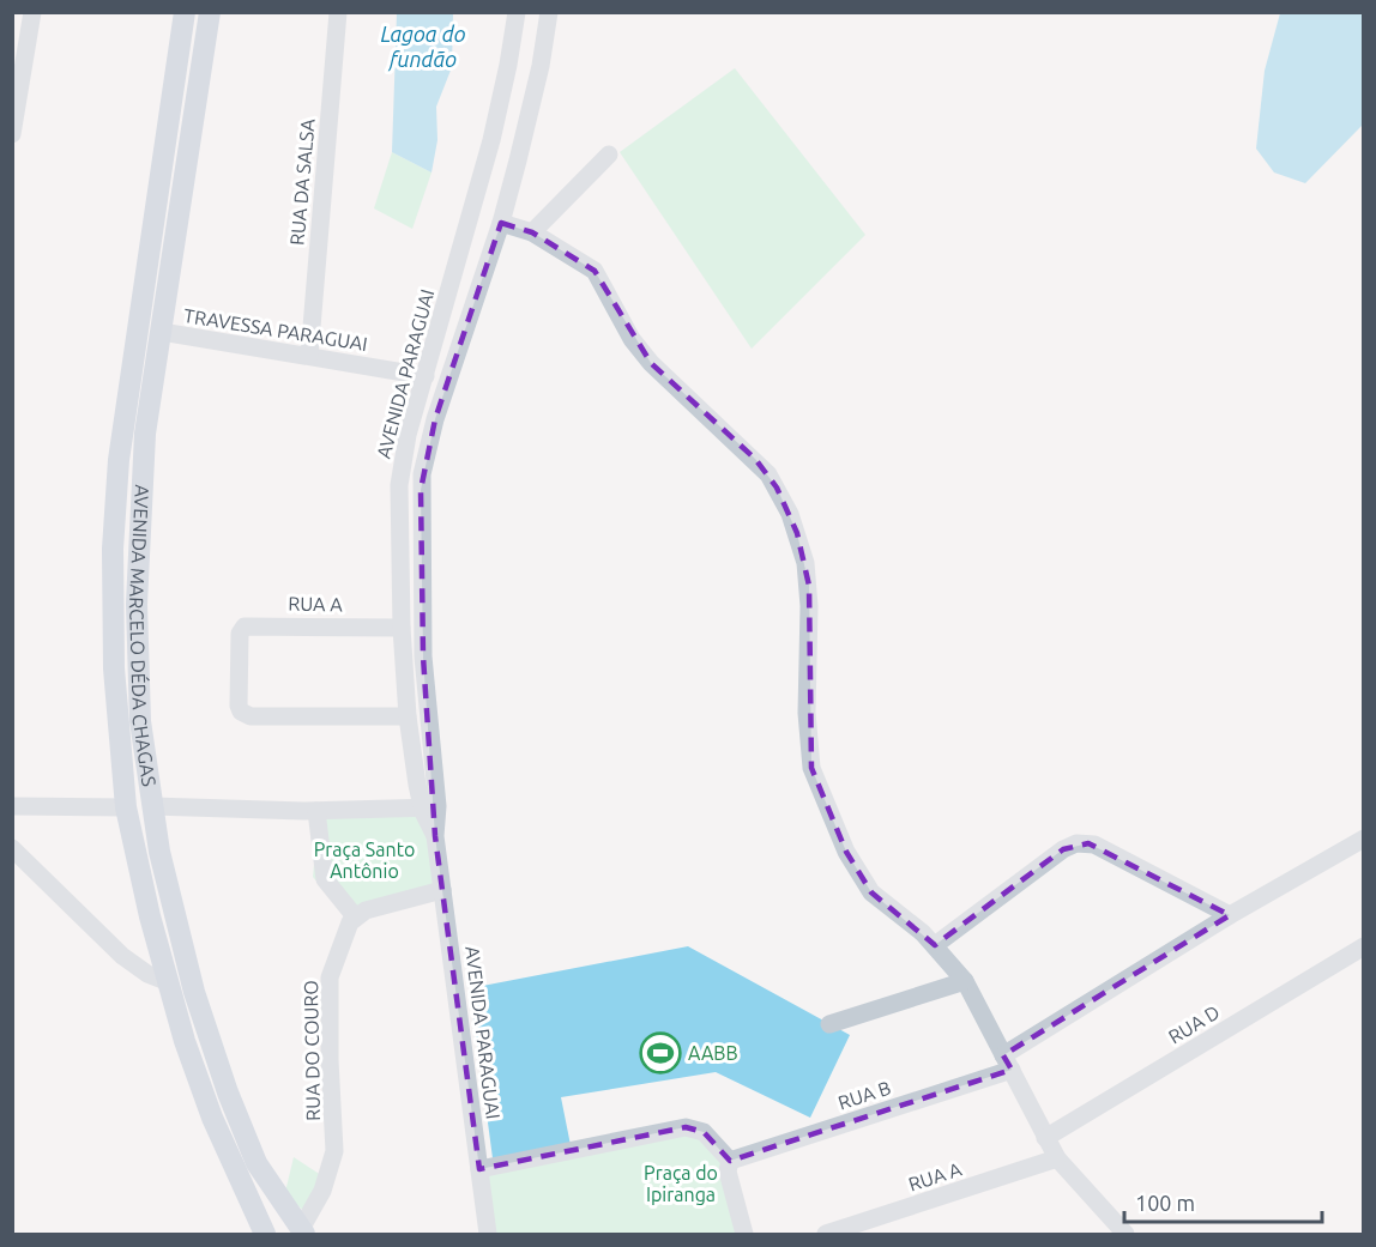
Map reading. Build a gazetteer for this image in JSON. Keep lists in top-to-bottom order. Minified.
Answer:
{"streets":{"main road":["AVENIDA MARCELO DÉDA CHAGAS"],"street":["RUA DA SALSA","TRAVESSA PARAGUAI","AVENIDA PARAGUAI","RUA A","RUA D","RUA DO COURO","RUA B"]},"crossings":[["RUA DA SALSA","TRAVESSA PARAGUAI"],["TRAVESSA PARAGUAI","AVENIDA PARAGUAI"],["TRAVESSA PARAGUAI","AVENIDA MARCELO DÉDA CHAGAS"],["AVENIDA PARAGUAI","RUA A"],["AVENIDA MARCELO DÉDA CHAGAS","RUA DO COURO"]],"water":["Lagoa do fundão"],"parks":["Praça Santo Antônio","Praça do Ipiranga"],"places":{"sports":["AABB"]},"scale_bar":"100 m"}
